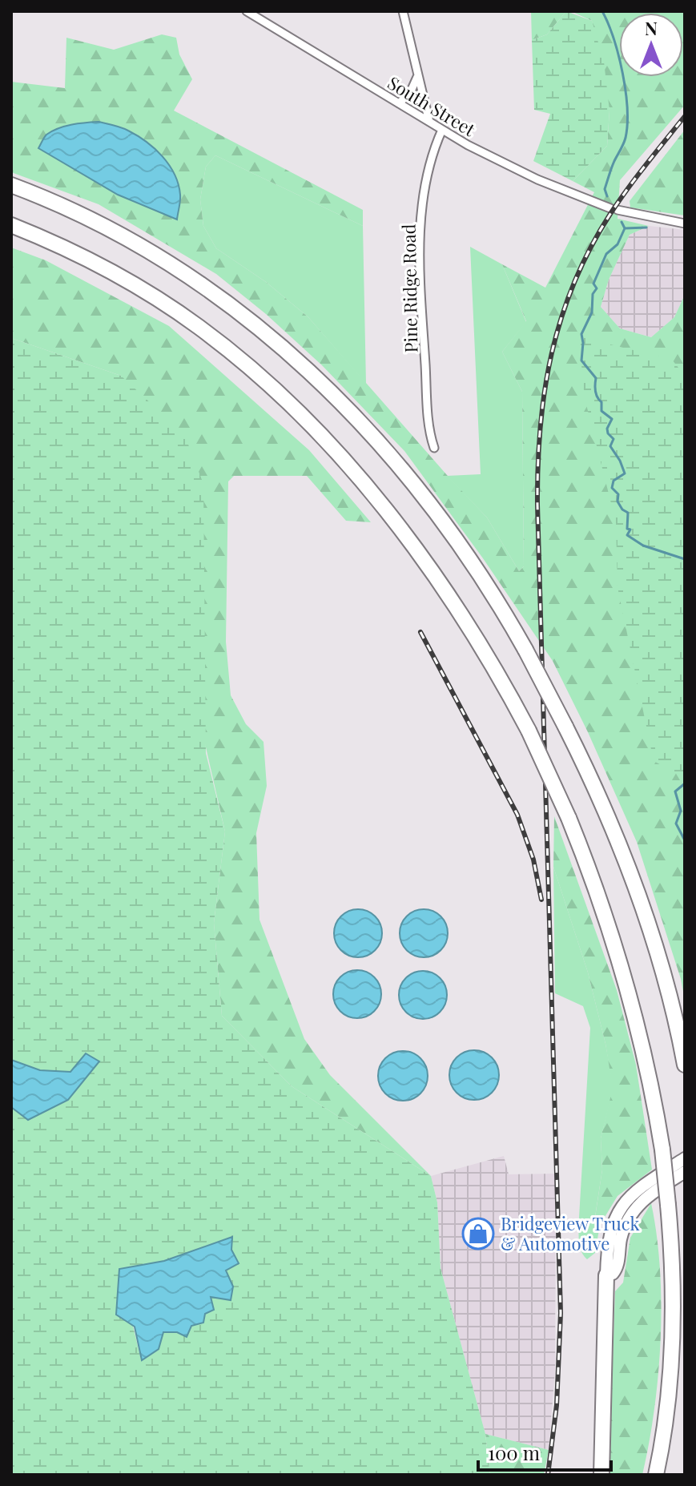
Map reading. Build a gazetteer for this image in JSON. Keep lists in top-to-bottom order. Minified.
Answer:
{"streets":{"street":["South Street","Pine Ridge Road"]},"crossings":[["South Street","Pine Ridge Road"]],"places":{"shop":["Bridgeview Truck & Automotive"]},"scale_bar":"100 m","north":"top"}
